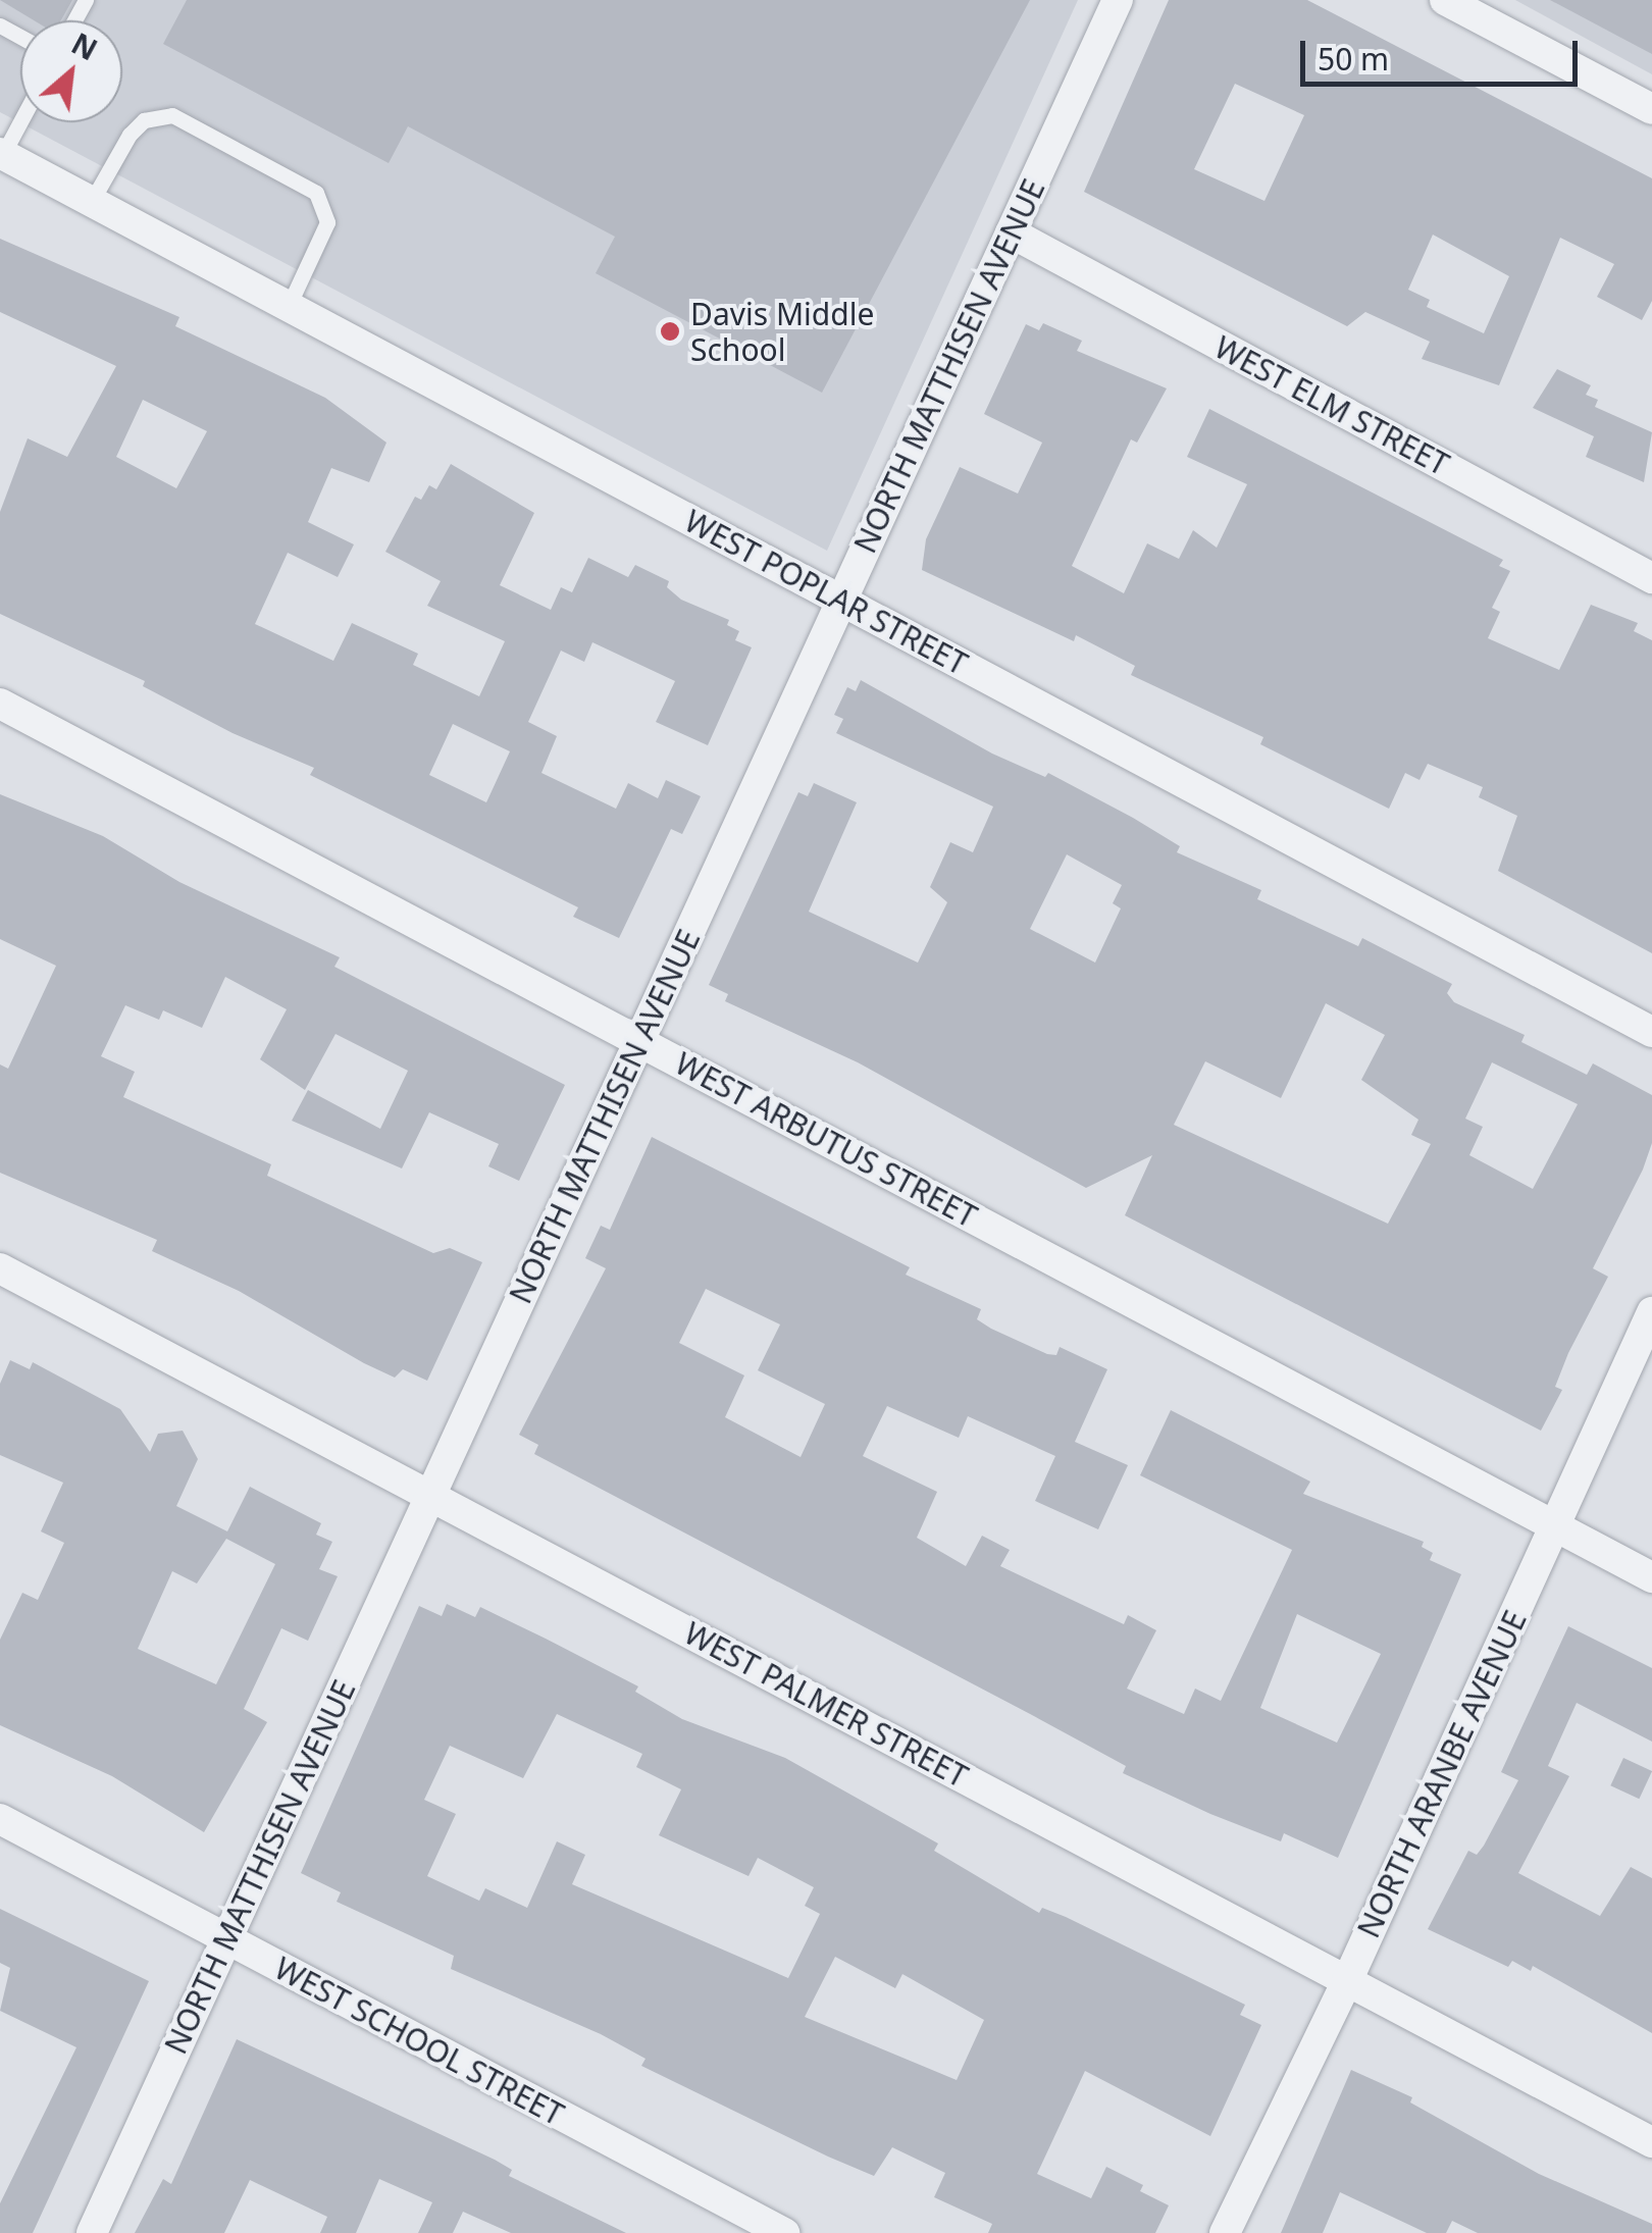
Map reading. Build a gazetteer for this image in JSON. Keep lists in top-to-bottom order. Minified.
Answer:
{"streets":{"street":["NORTH MATTHISEN AVENUE","WEST ELM STREET","WEST POPLAR STREET","WEST ARBUTUS STREET","WEST PALMER STREET","NORTH ARANBE AVENUE","WEST SCHOOL STREET"]},"crossings":[["NORTH MATTHISEN AVENUE","WEST ELM STREET"],["NORTH MATTHISEN AVENUE","WEST POPLAR STREET"],["NORTH MATTHISEN AVENUE","WEST ARBUTUS STREET"],["NORTH MATTHISEN AVENUE","WEST PALMER STREET"],["NORTH MATTHISEN AVENUE","WEST SCHOOL STREET"],["WEST ARBUTUS STREET","NORTH ARANBE AVENUE"],["WEST PALMER STREET","NORTH ARANBE AVENUE"]],"places":["Davis Middle School"],"scale_bar":"50 m","north":"top right"}
